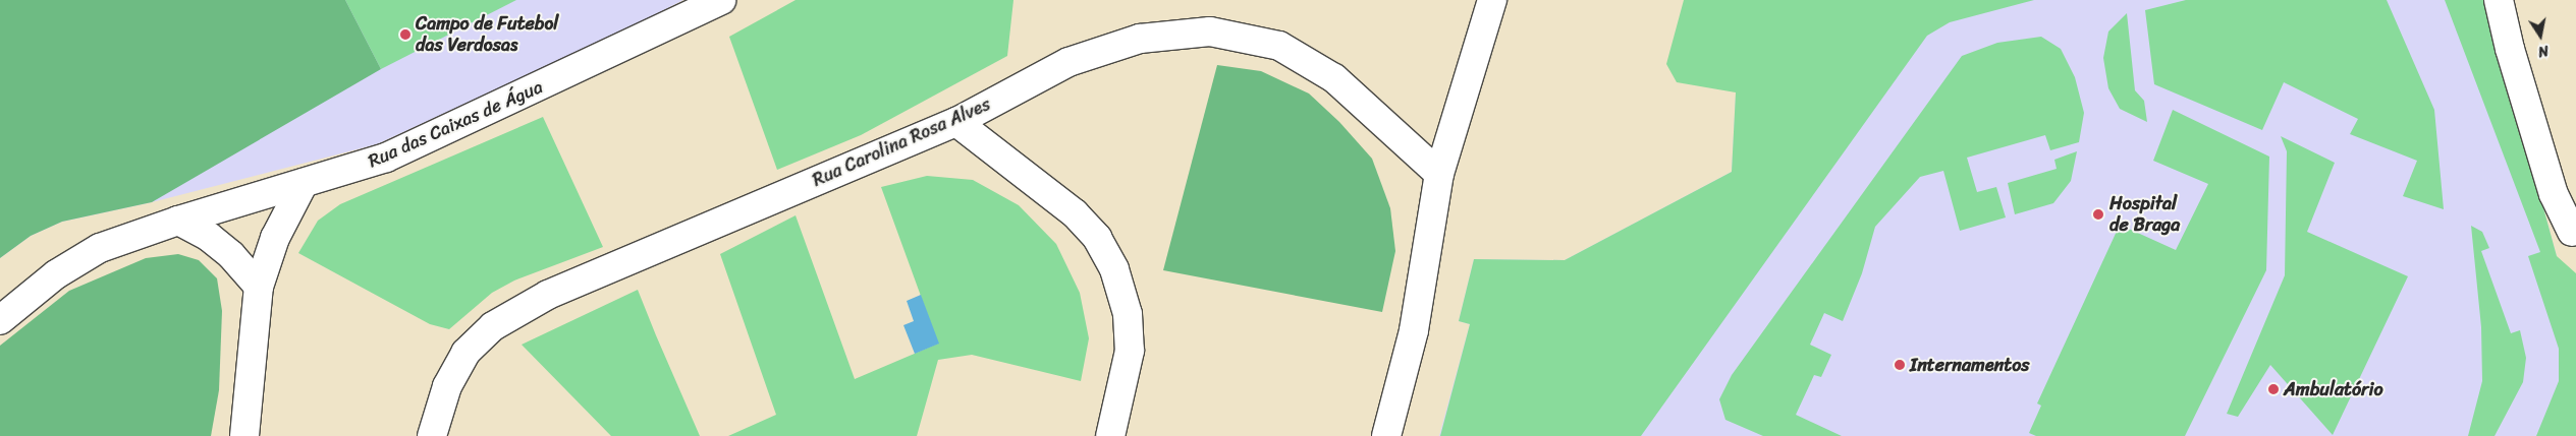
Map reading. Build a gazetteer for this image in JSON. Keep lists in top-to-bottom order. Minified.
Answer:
{"streets":{"street":["Rua das Caixas de Água","Rua Carolina Rosa Alves"]},"places":["Campo de Futebol das Verdosas","Hospital de Braga","Internamentos","Ambulatório"],"north":"bottom"}
